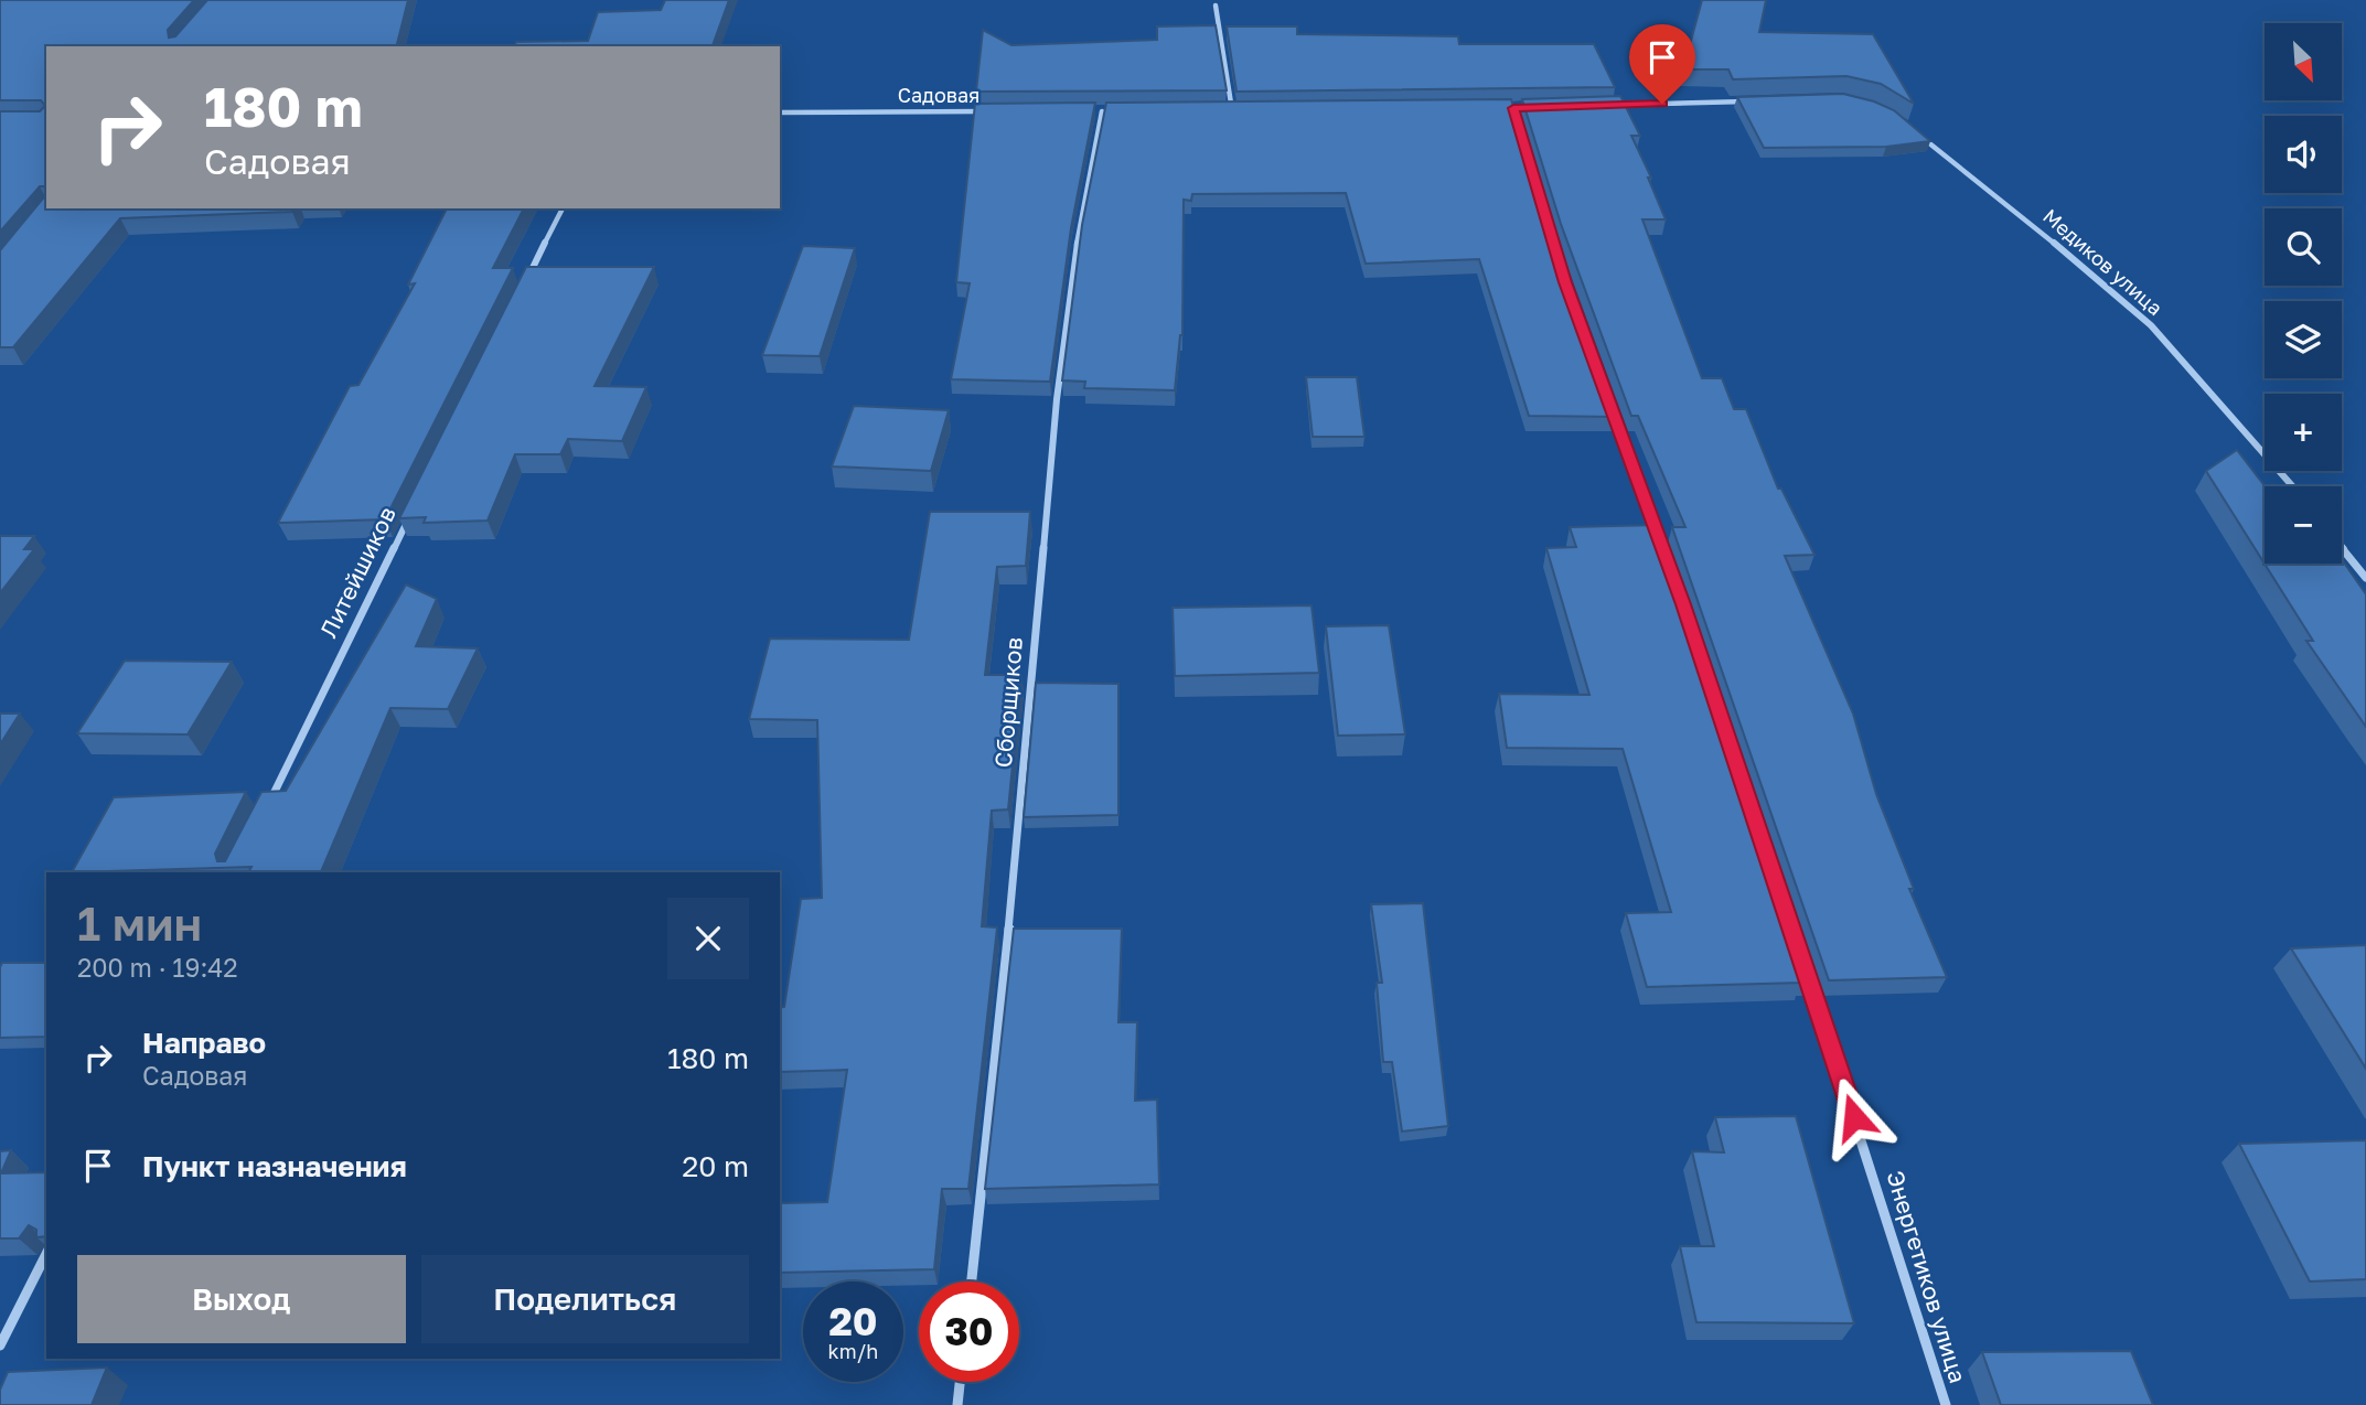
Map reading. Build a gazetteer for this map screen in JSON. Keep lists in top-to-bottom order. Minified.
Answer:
{"streets":{"street":["Садовая","Медиков улица","Литейшиков","Сборщиков","Энергетиков улица"]},"north":"bottom right","page":{"map_buttons":["+","−"],"turn":["180 m","Садовая"],"heading":["1 мин","200 m · 19:42"],"list":[{"name":"Направо","note":"Садовая","value":"180 m"},{"name":"Пункт назначения","value":"20 m"}],"buttons":["Выход","Поделиться"],"speed":"20 km/h","limit":"30"}}
